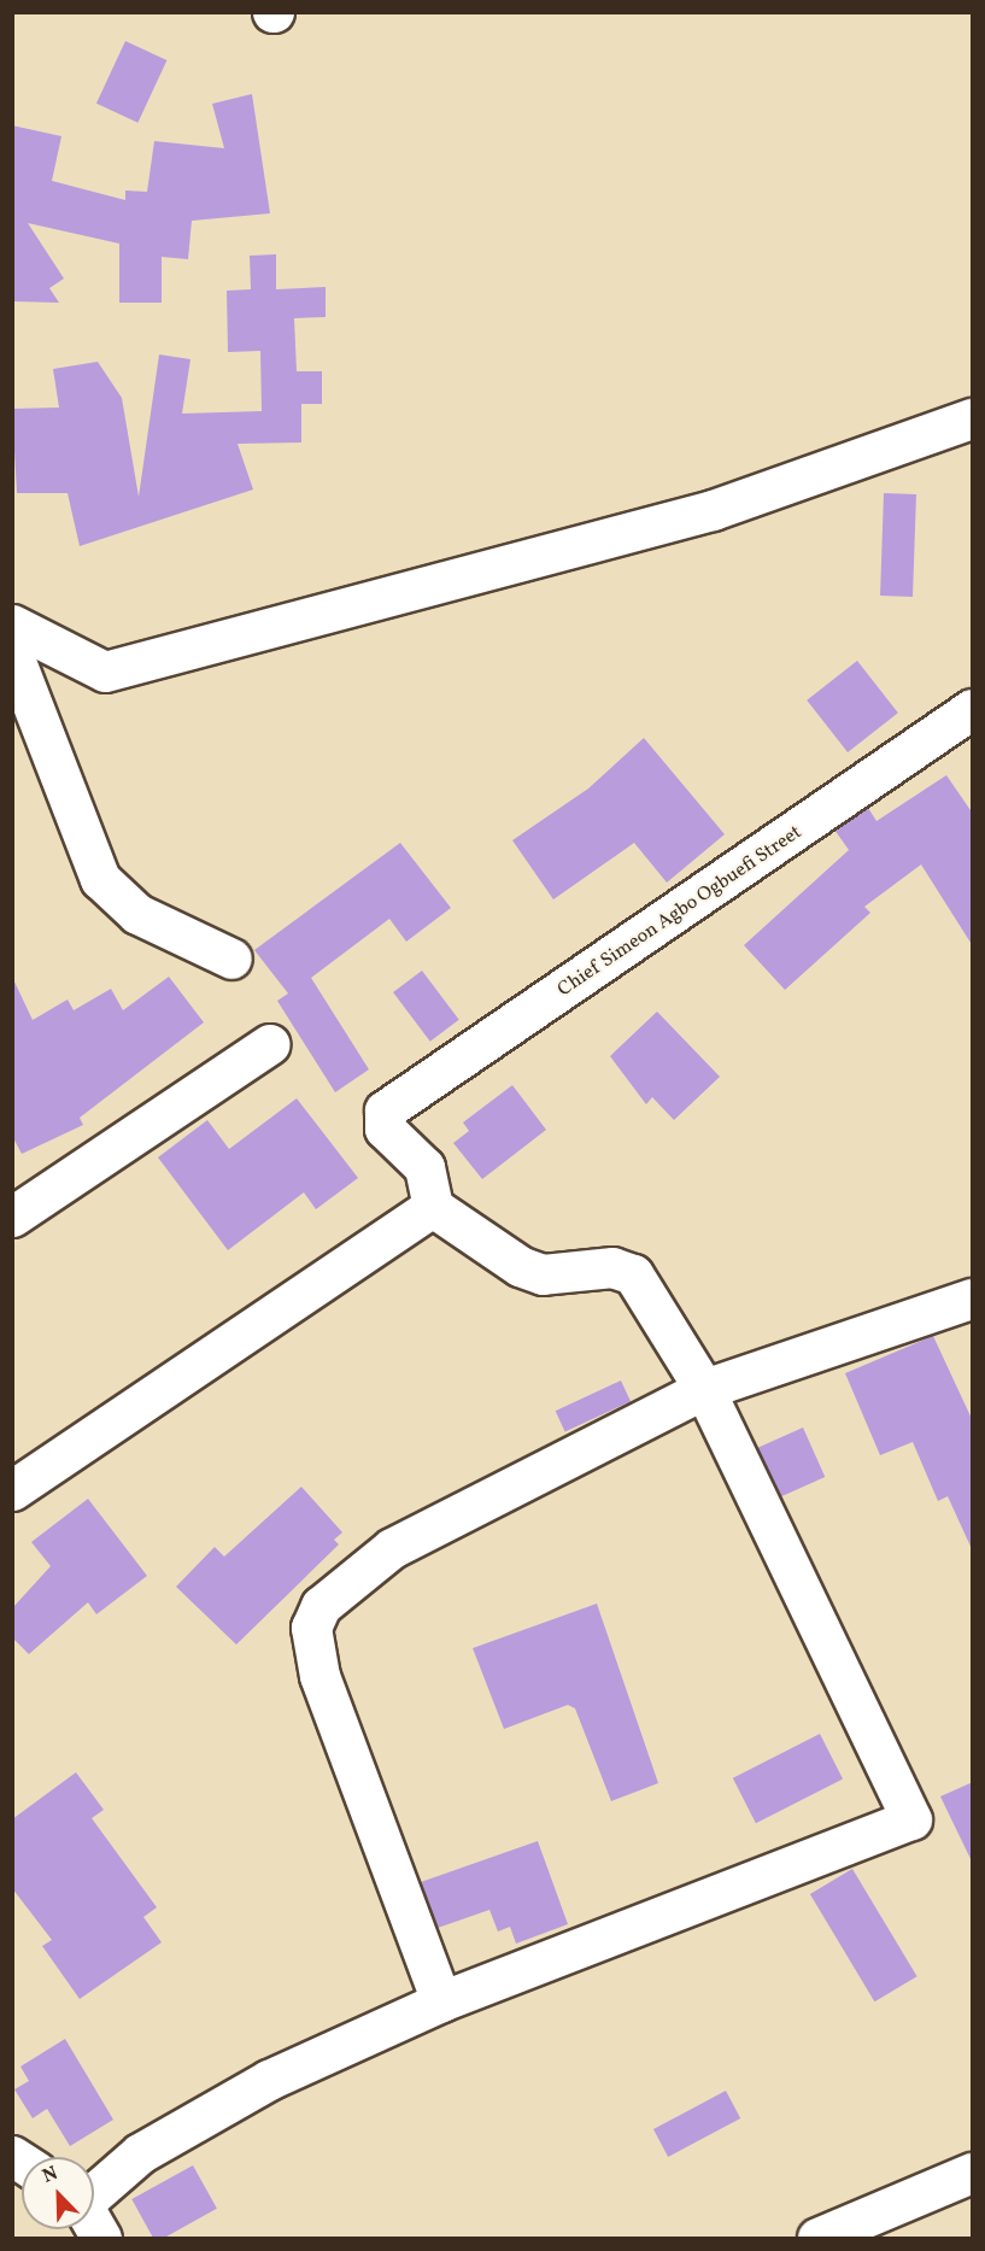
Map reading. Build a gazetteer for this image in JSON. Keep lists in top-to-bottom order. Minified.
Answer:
{"streets":{"street":["Chief Simeon Agbo Ogbuefi Street"]},"north":"top left"}
